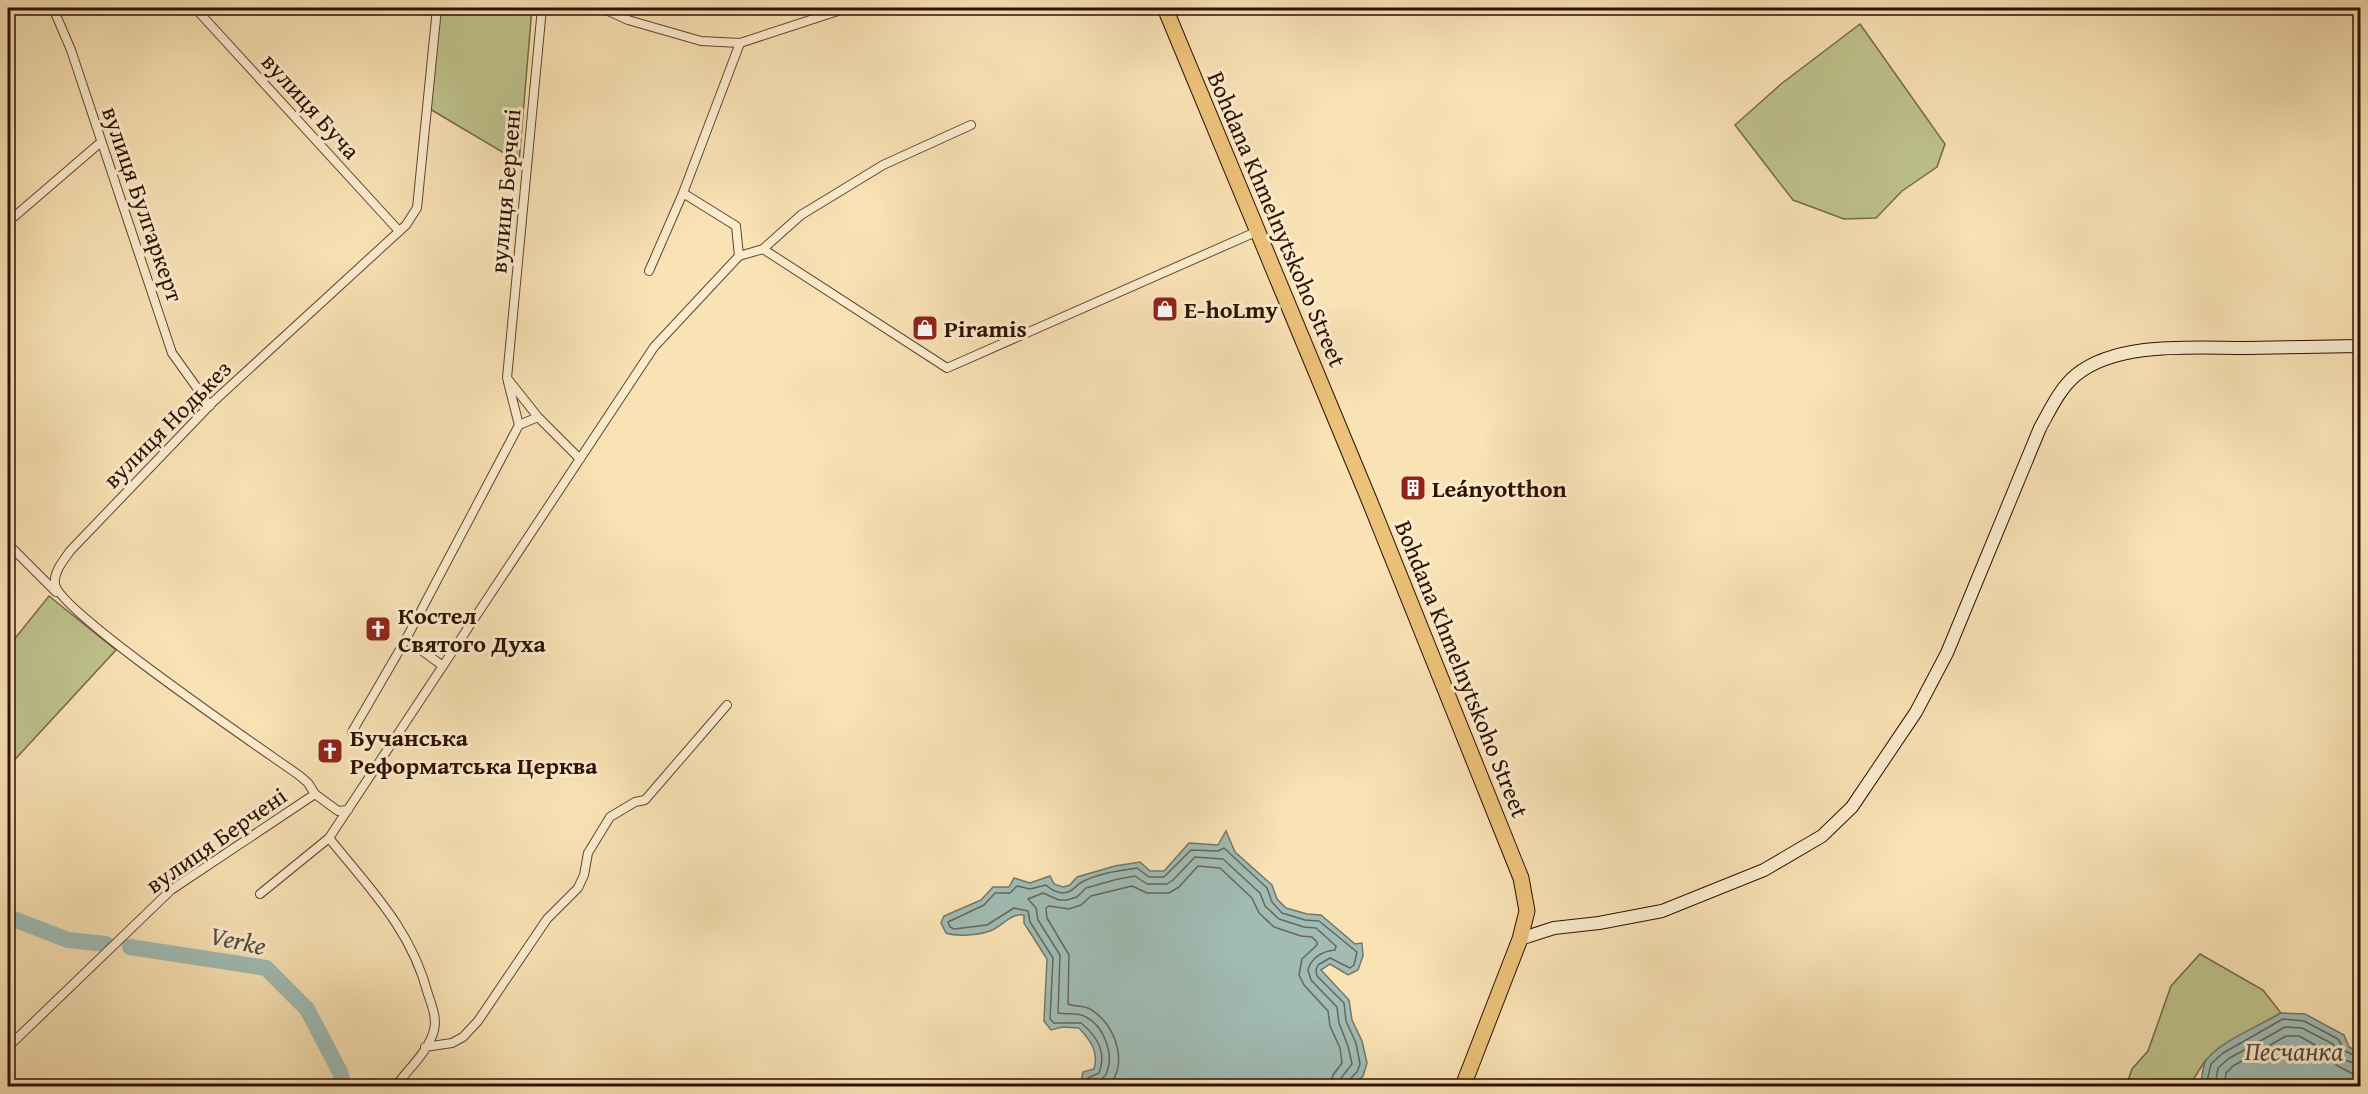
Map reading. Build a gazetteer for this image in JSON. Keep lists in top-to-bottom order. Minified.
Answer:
{"streets":{"highway":["Bohdana Khmelnytskoho Street"],"street":["вулиця Буча","вулиця Берчені","вулиця Булгаркерт","вулиця Нодькез"]},"crossings":[["вулиця Буча","вулиця Нодькез"],["вулиця Булгаркерт","вулиця Нодькез"]],"water":["Verke","Песчанка"],"places":{"shop":["E-hoLmy","Piramis"],"building":["Leányotthon"],"church":["Костел Святого Духа","Бучанська Реформатська Церква"]}}
